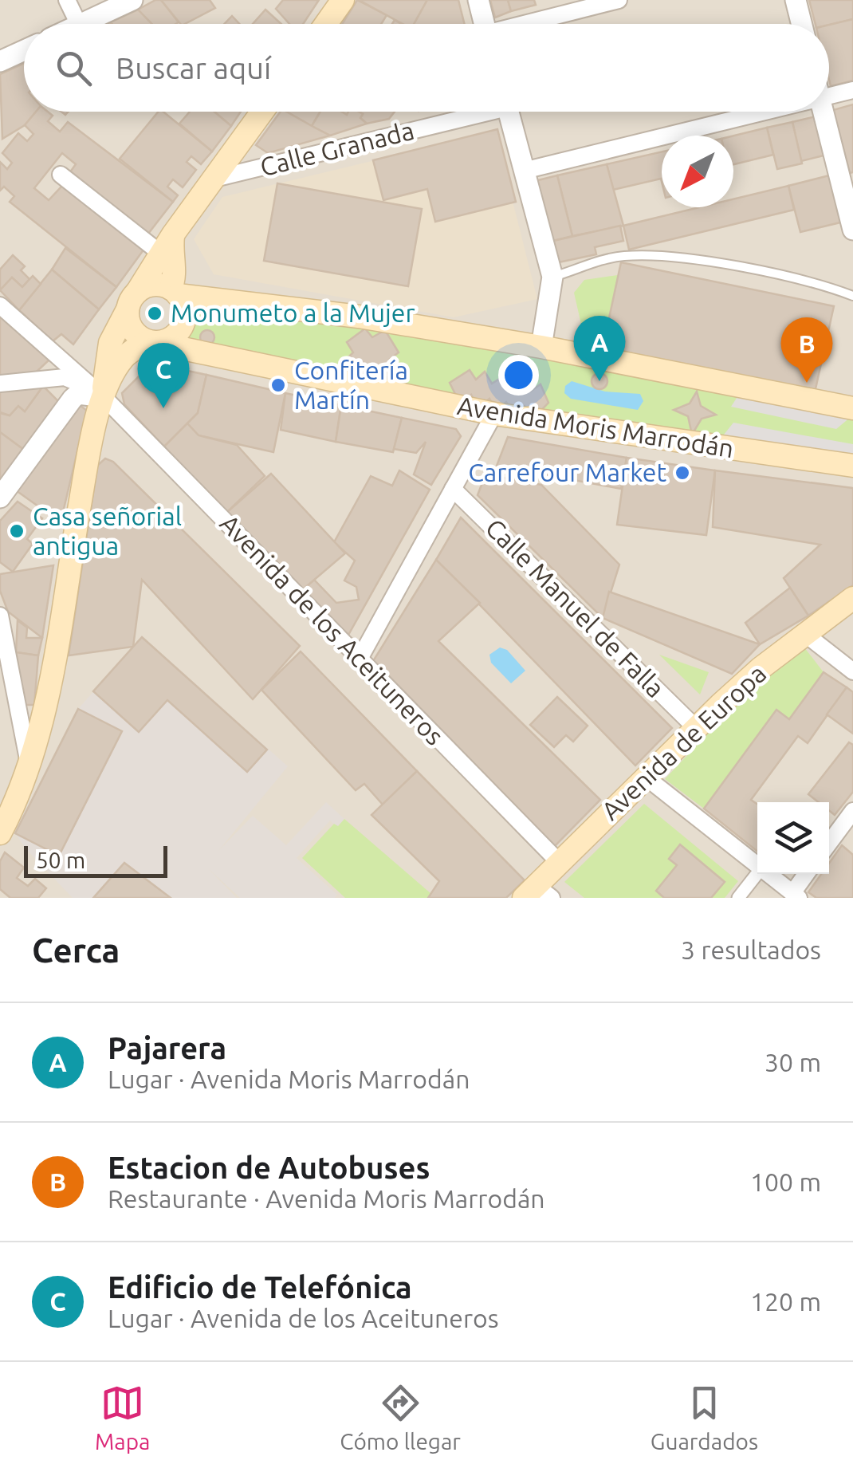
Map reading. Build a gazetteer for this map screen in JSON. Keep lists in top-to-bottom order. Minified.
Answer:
{"streets":{"main road":["Avenida Moris Marrodán","Avenida de Europa"],"street":["Calle Granada","Calle Manuel de Falla","Avenida de los Aceituneros"]},"crossings":[["Calle Manuel de Falla","Avenida de Europa"],["Avenida de los Aceituneros","Avenida de Europa"]],"places":["Monumeto a la Mujer","Confitería Martín","Carrefour Market","Casa señorial antigua"],"scale_bar":"50 m","north":"bottom left","page":{"search":"Buscar aquí","pins":["A","B","C"],"scale":"50 m","heading":["Cerca","3 resultados"],"list":[{"mark":"A","name":"Pajarera","note":"Lugar · Avenida Moris Marrodán","value":"30 m"},{"mark":"B","name":"Estacion de Autobuses","note":"Restaurante · Avenida Moris Marrodán","value":"100 m"},{"mark":"C","name":"Edificio de Telefónica","note":"Lugar · Avenida de los Aceituneros","value":"120 m"}],"nav":["Mapa","Cómo llegar","Guardados"]}}
